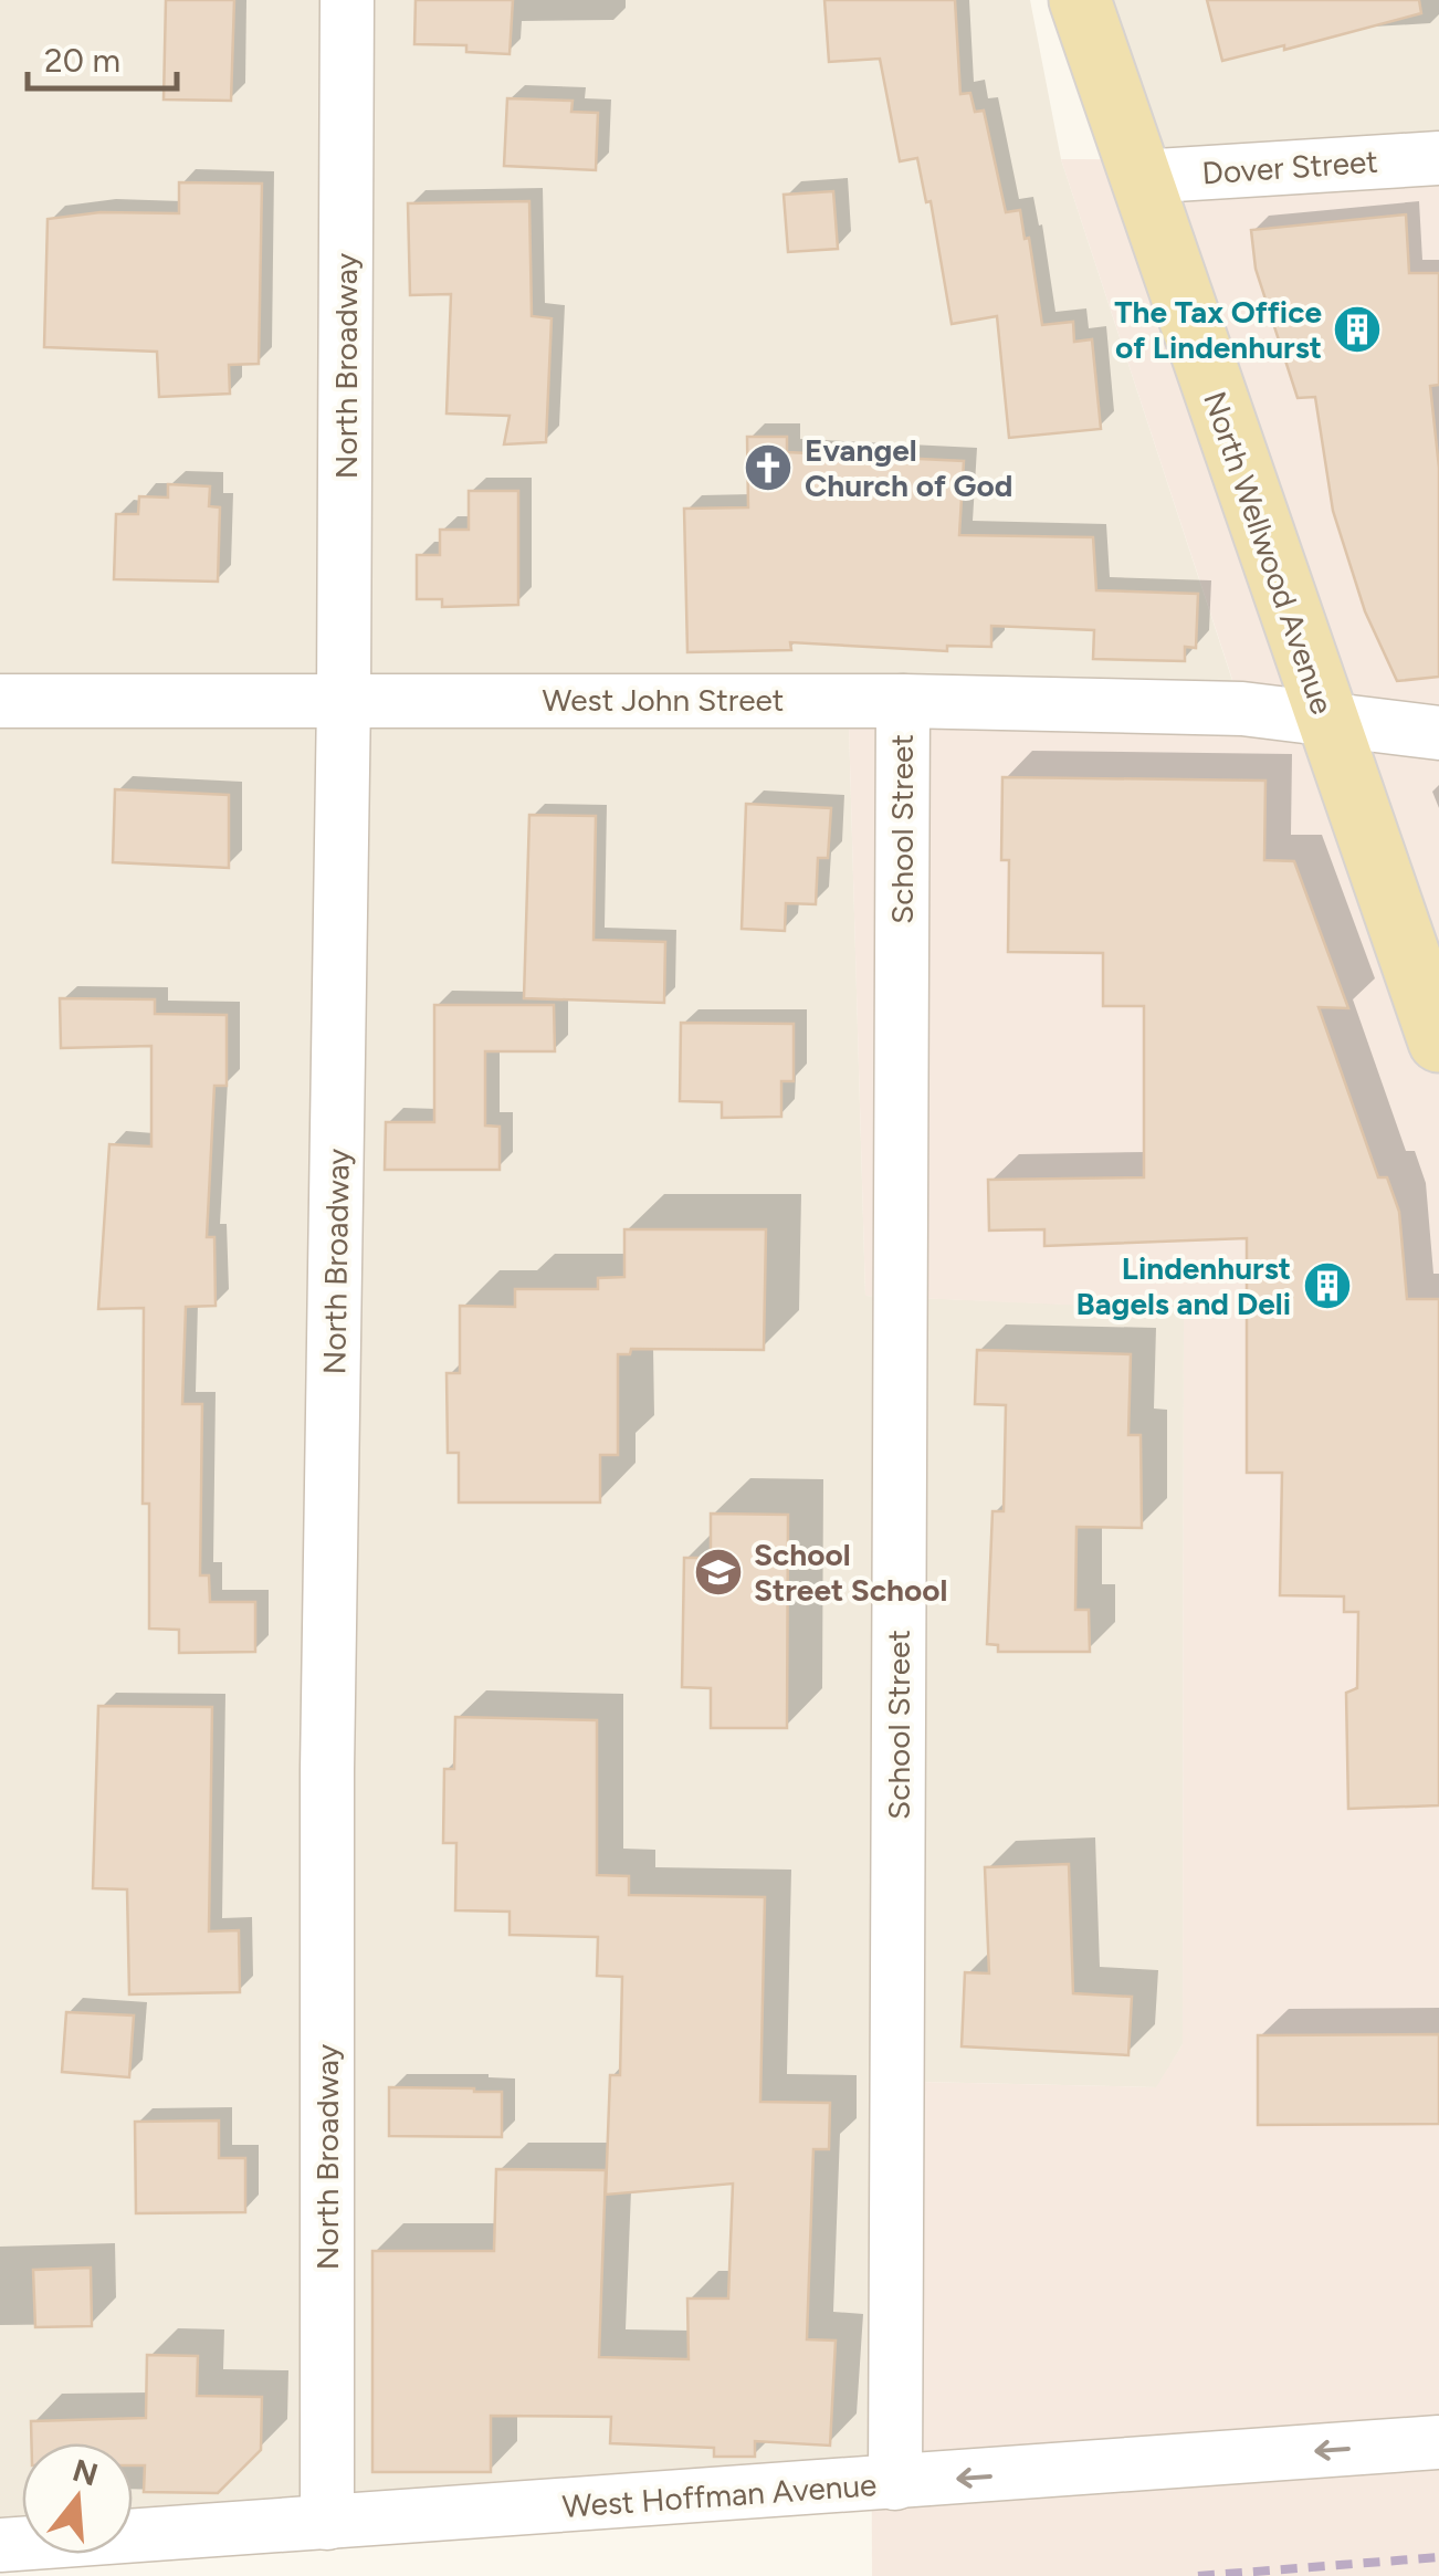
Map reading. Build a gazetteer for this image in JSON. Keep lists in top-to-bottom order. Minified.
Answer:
{"streets":{"main road":["North Wellwood Avenue"],"street":["Dover Street","North Broadway","West John Street","School Street","West Hoffman Avenue"]},"crossings":[["Dover Street","North Wellwood Avenue"],["North Broadway","West John Street"],["North Broadway","West Hoffman Avenue"],["North Wellwood Avenue","West John Street"],["West John Street","School Street"],["School Street","West Hoffman Avenue"]],"one_way":["West Hoffman Avenue"],"places":{"building":["The Tax Office of Lindenhurst","Lindenhurst Bagels and Deli"],"church":["Evangel Church of God"],"school or university":["School Street School"]},"scale_bar":"20 m","north":"top"}
